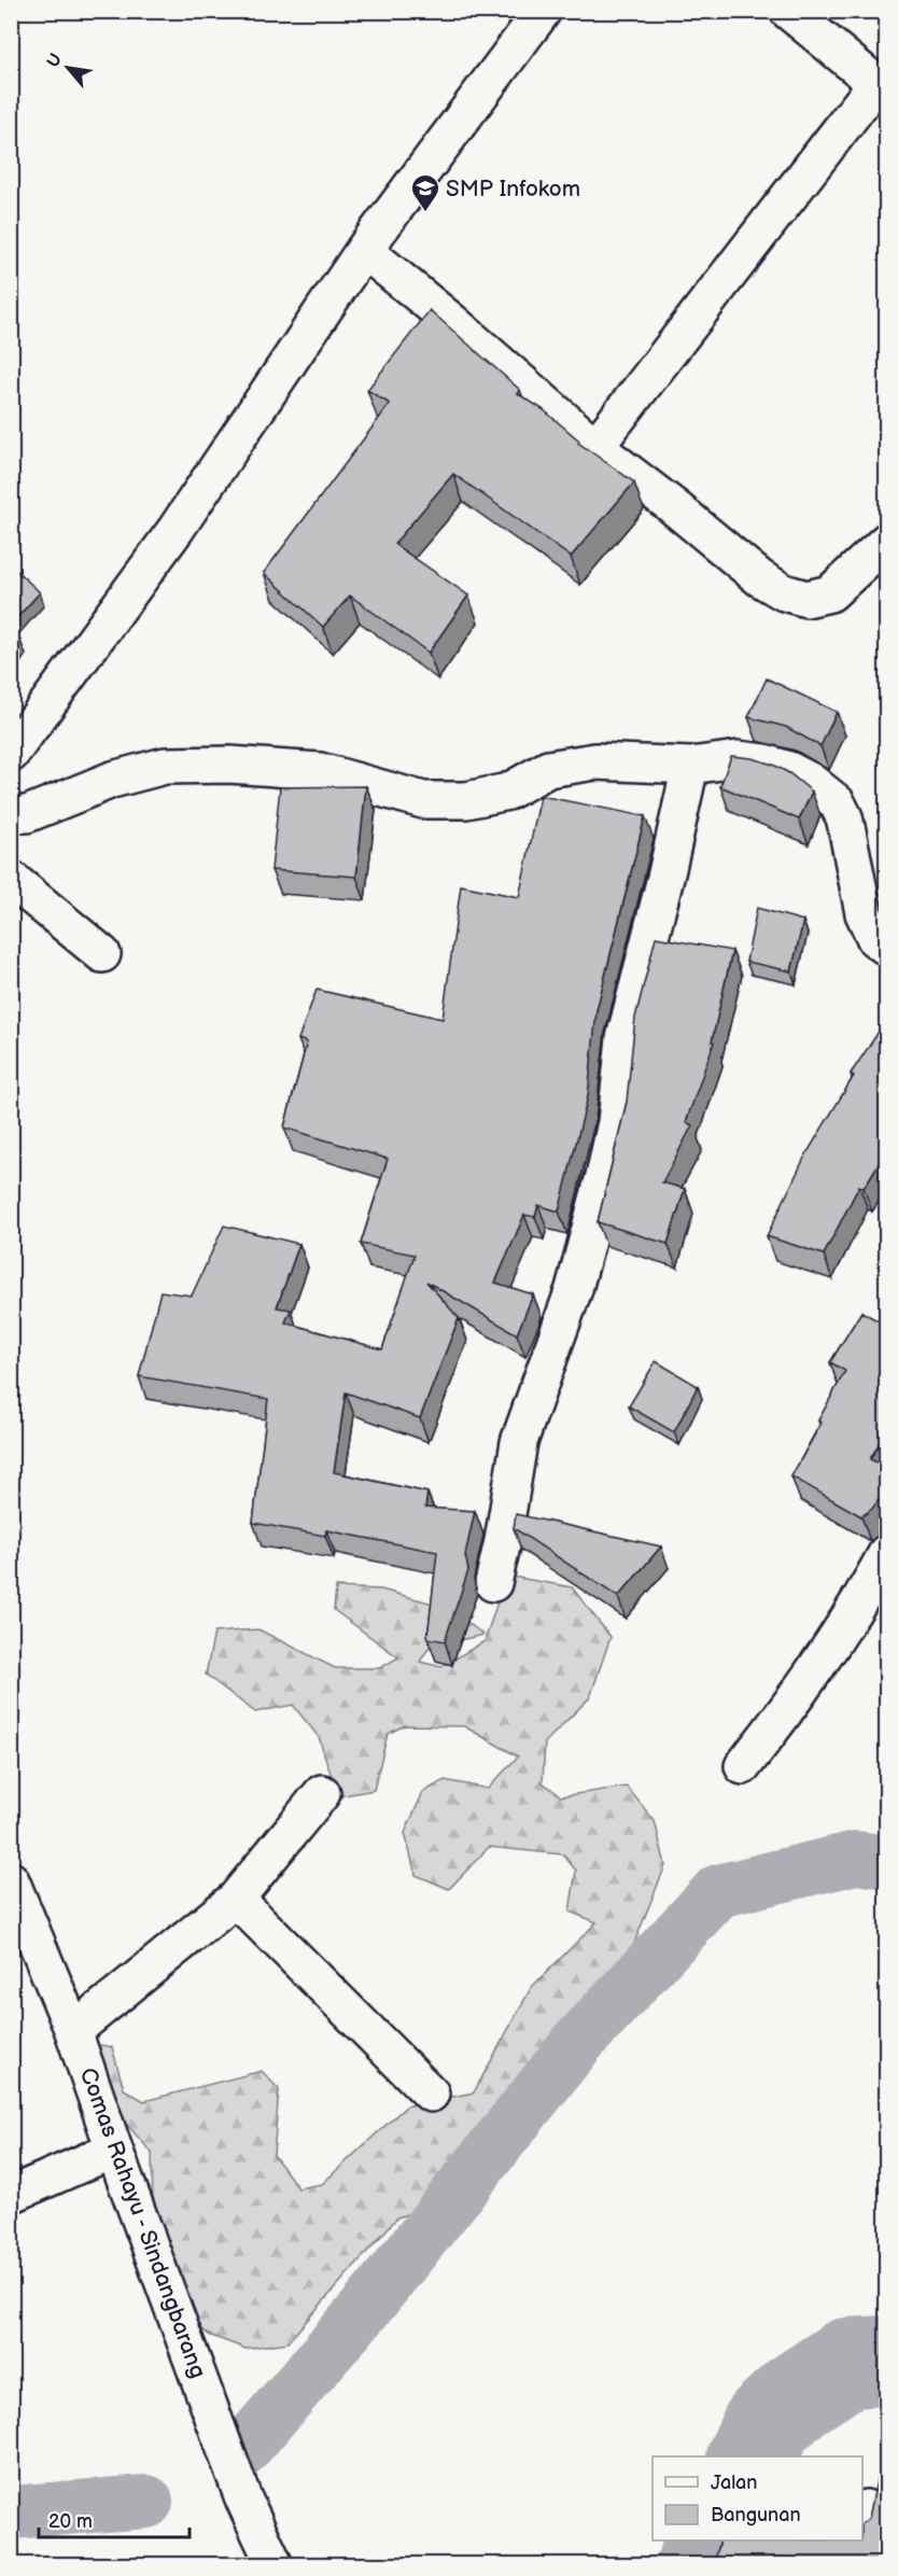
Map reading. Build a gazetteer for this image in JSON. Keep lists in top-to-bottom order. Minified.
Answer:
{"streets":{"street":["Comas Rahayu - Sindangbarang"]},"places":{"school or university":["SMP Infokom"]},"legend":["Jalan","Bangunan"],"scale_bar":"20 m","north":"top left"}
